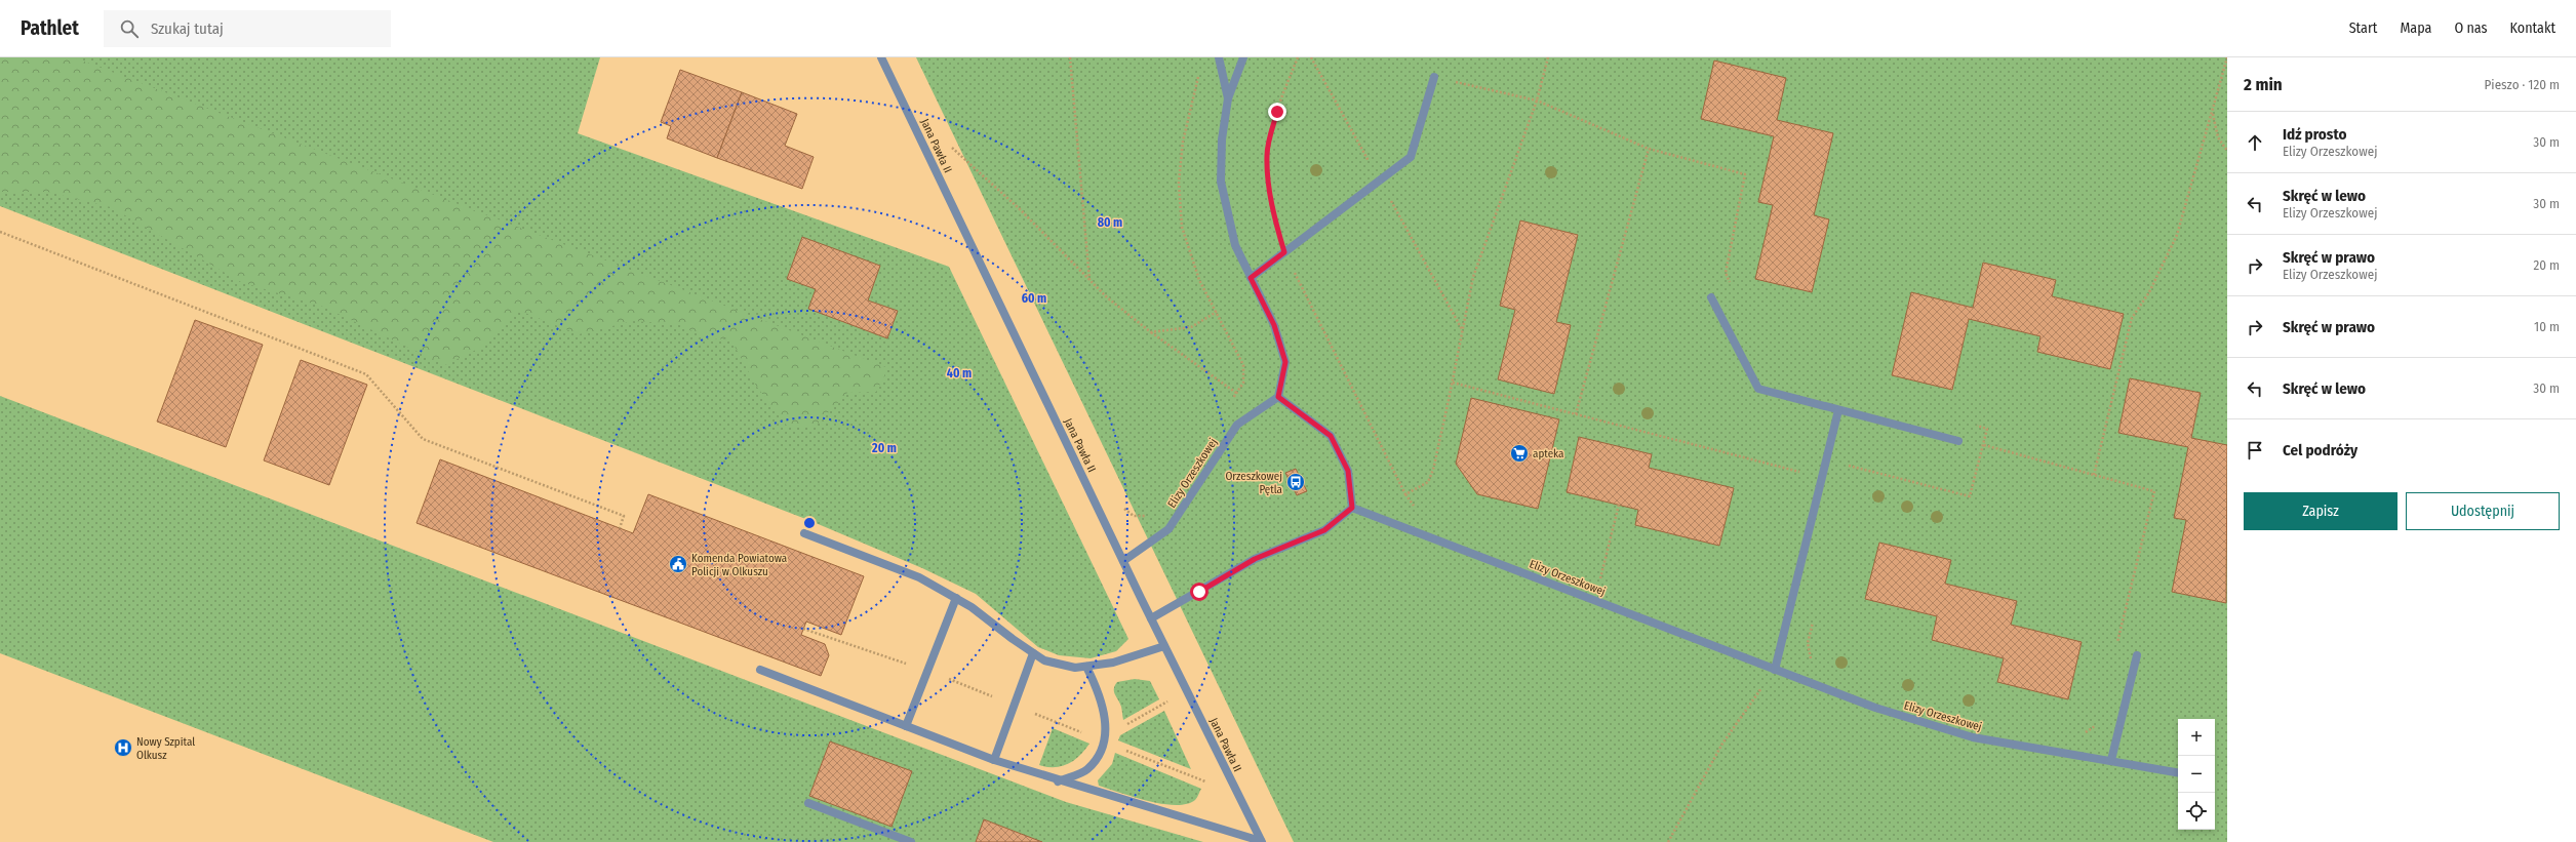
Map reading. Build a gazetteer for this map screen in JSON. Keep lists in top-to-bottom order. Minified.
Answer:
{"streets":{"street":["Jana Pawła II","Elizy Orzeszkowej"]},"crossings":[["Jana Pawła II","Elizy Orzeszkowej"]],"places":{"supermarket":["apteka"],"bus stop":["Orzeszkowej Pętla"],"public building":["Komenda Powiatowa Policji w Olkuszu"],"hospital":["Nowy Szpital Olkusz"]},"page":{"header":"Pathlet","search":"Szukaj tutaj","nav":["Start","Mapa","O nas","Kontakt"],"heading":["2 min","Pieszo · 120 m"],"list":[["Idź prosto","Elizy Orzeszkowej","30 m"],["Skręć w lewo","Elizy Orzeszkowej","30 m"],["Skręć w prawo","Elizy Orzeszkowej","20 m"],["Skręć w prawo","10 m"],["Skręć w lewo","30 m"],"Cel podróży"],"buttons":["Zapisz","Udostępnij"],"map_buttons":["+","−"]},"rings":["80 m","60 m","40 m","20 m"]}
